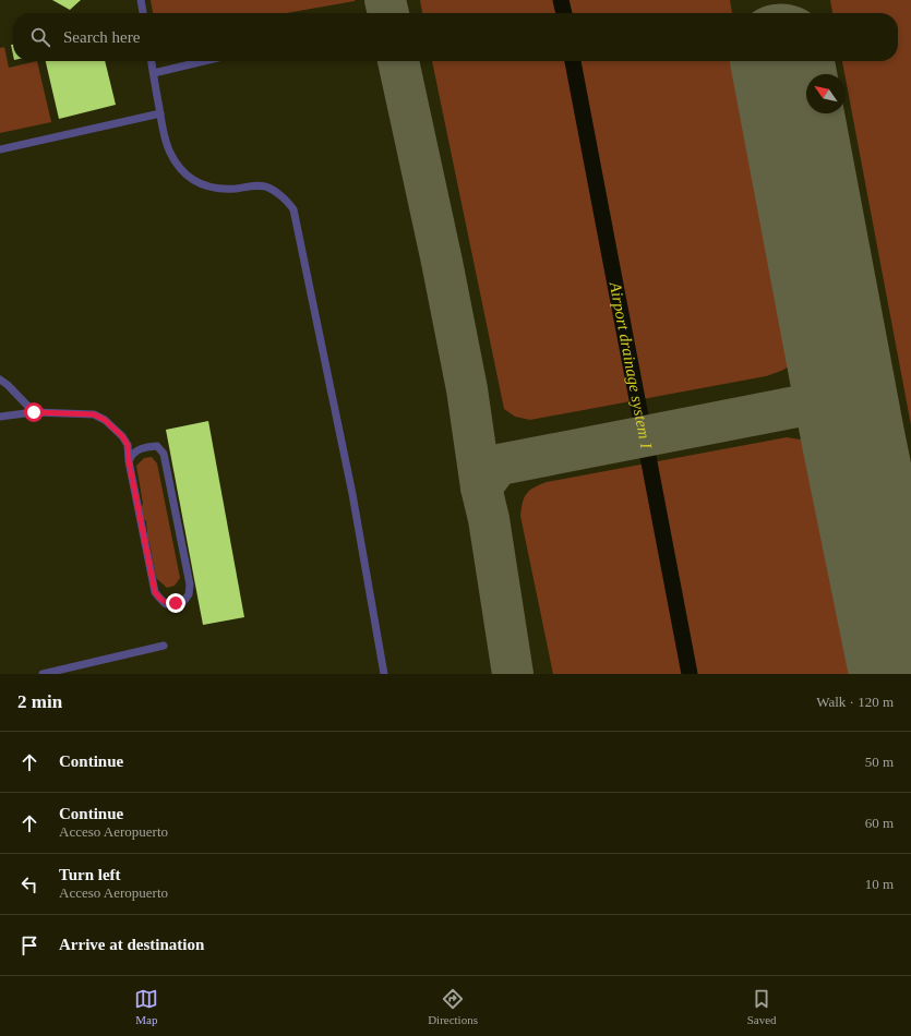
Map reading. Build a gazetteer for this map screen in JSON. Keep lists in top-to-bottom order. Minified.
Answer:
{"water":["Airport drainage system I"],"north":"top left","page":{"search":"Search here","heading":["2 min","Walk · 120 m"],"list":[["Continue","50 m"],["Continue","Acceso Aeropuerto","60 m"],["Turn left","Acceso Aeropuerto","10 m"],"Arrive at destination"],"nav":["Map","Directions","Saved"]}}
